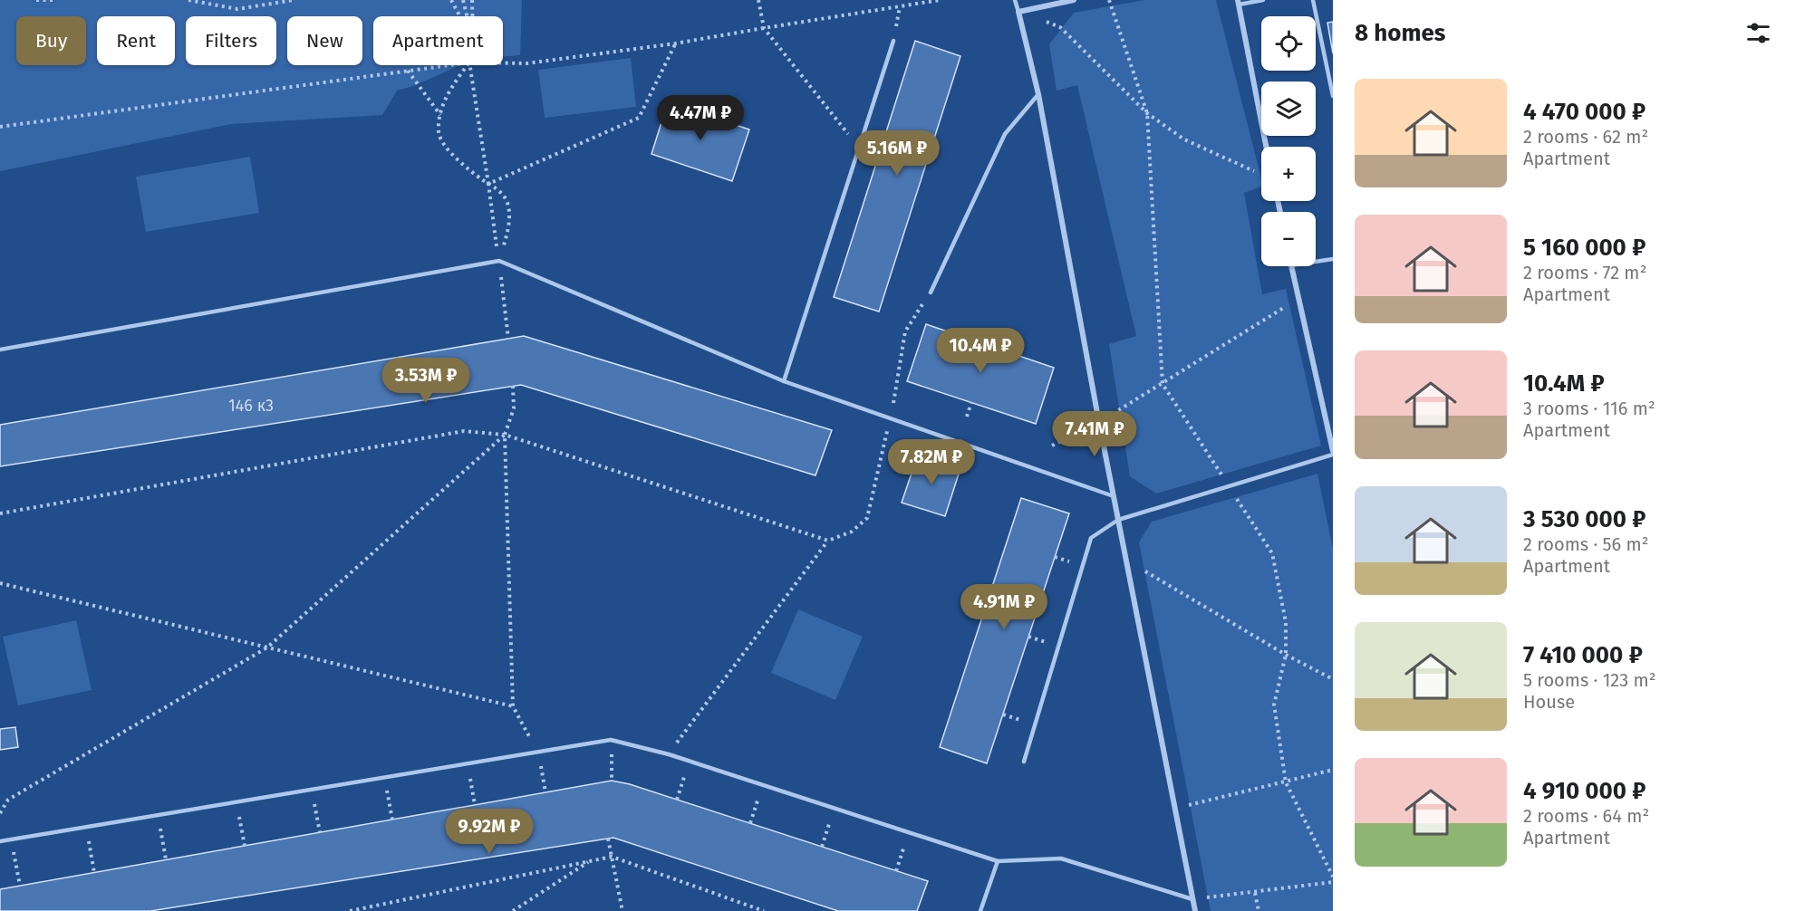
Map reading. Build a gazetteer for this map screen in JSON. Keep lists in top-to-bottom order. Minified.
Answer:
{"house_numbers":["146 к3"],"page":{"heading":"8 homes","map_buttons":["+","−"],"chip":["Buy","Rent","Filters","New","Apartment"],"list":[{"name":"4 470 000 ₽","note":"2 rooms · 62 m² · Apartment"},{"name":"5 160 000 ₽","note":"2 rooms · 72 m² · Apartment"},{"name":"10.4M ₽","note":"3 rooms · 116 m² · Apartment"},{"name":"3 530 000 ₽","note":"2 rooms · 56 m² · Apartment"},{"name":"7 410 000 ₽","note":"5 rooms · 123 m² · House"},{"name":"4 910 000 ₽","note":"2 rooms · 64 m² · Apartment"}],"price":["4.47M ₽","5.16M ₽","10.4M ₽","3.53M ₽","7.41M ₽","7.82M ₽","4.91M ₽","9.92M ₽"]}}
